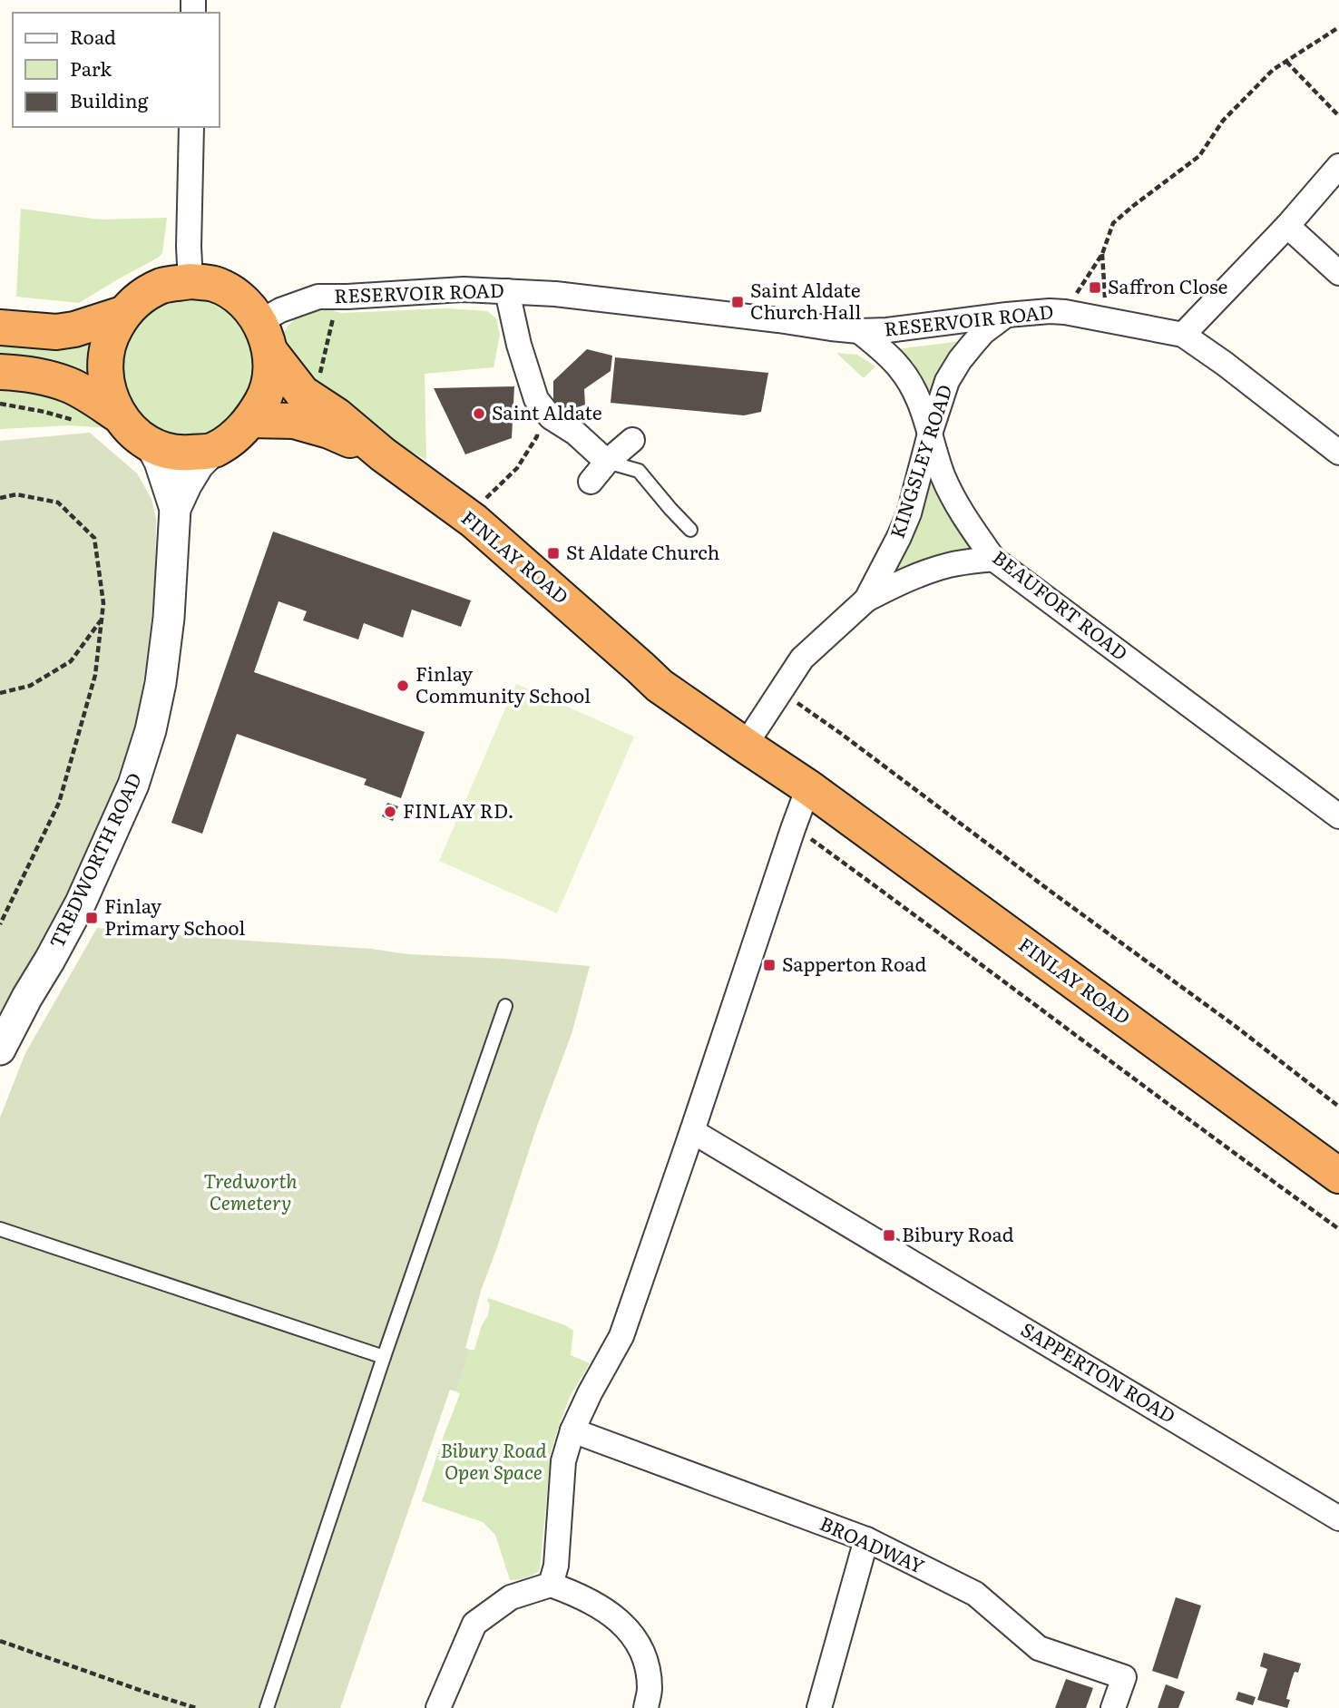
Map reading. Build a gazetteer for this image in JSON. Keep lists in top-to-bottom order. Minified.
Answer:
{"streets":{"highway":["FINLAY ROAD"],"street":["RESERVOIR ROAD","KINGSLEY ROAD","BEAUFORT ROAD","TREDWORTH ROAD","SAPPERTON ROAD","BROADWAY"]},"crossings":[["RESERVOIR ROAD","KINGSLEY ROAD"],["RESERVOIR ROAD","FINLAY ROAD"],["RESERVOIR ROAD","BEAUFORT ROAD"],["RESERVOIR ROAD","TREDWORTH ROAD"],["KINGSLEY ROAD","BEAUFORT ROAD"],["FINLAY ROAD","TREDWORTH ROAD"]],"parks":["Tredworth Cemetery","Bibury Road Open Space"],"places":{"transit":["Saffron Close","Saint Aldate Church Hall","St Aldate Church","Finlay Primary School","Sapperton Road","Bibury Road"],"other":["Saint Aldate","Finlay Community School","FINLAY RD."]},"legend":["Road","Park","Building"]}
